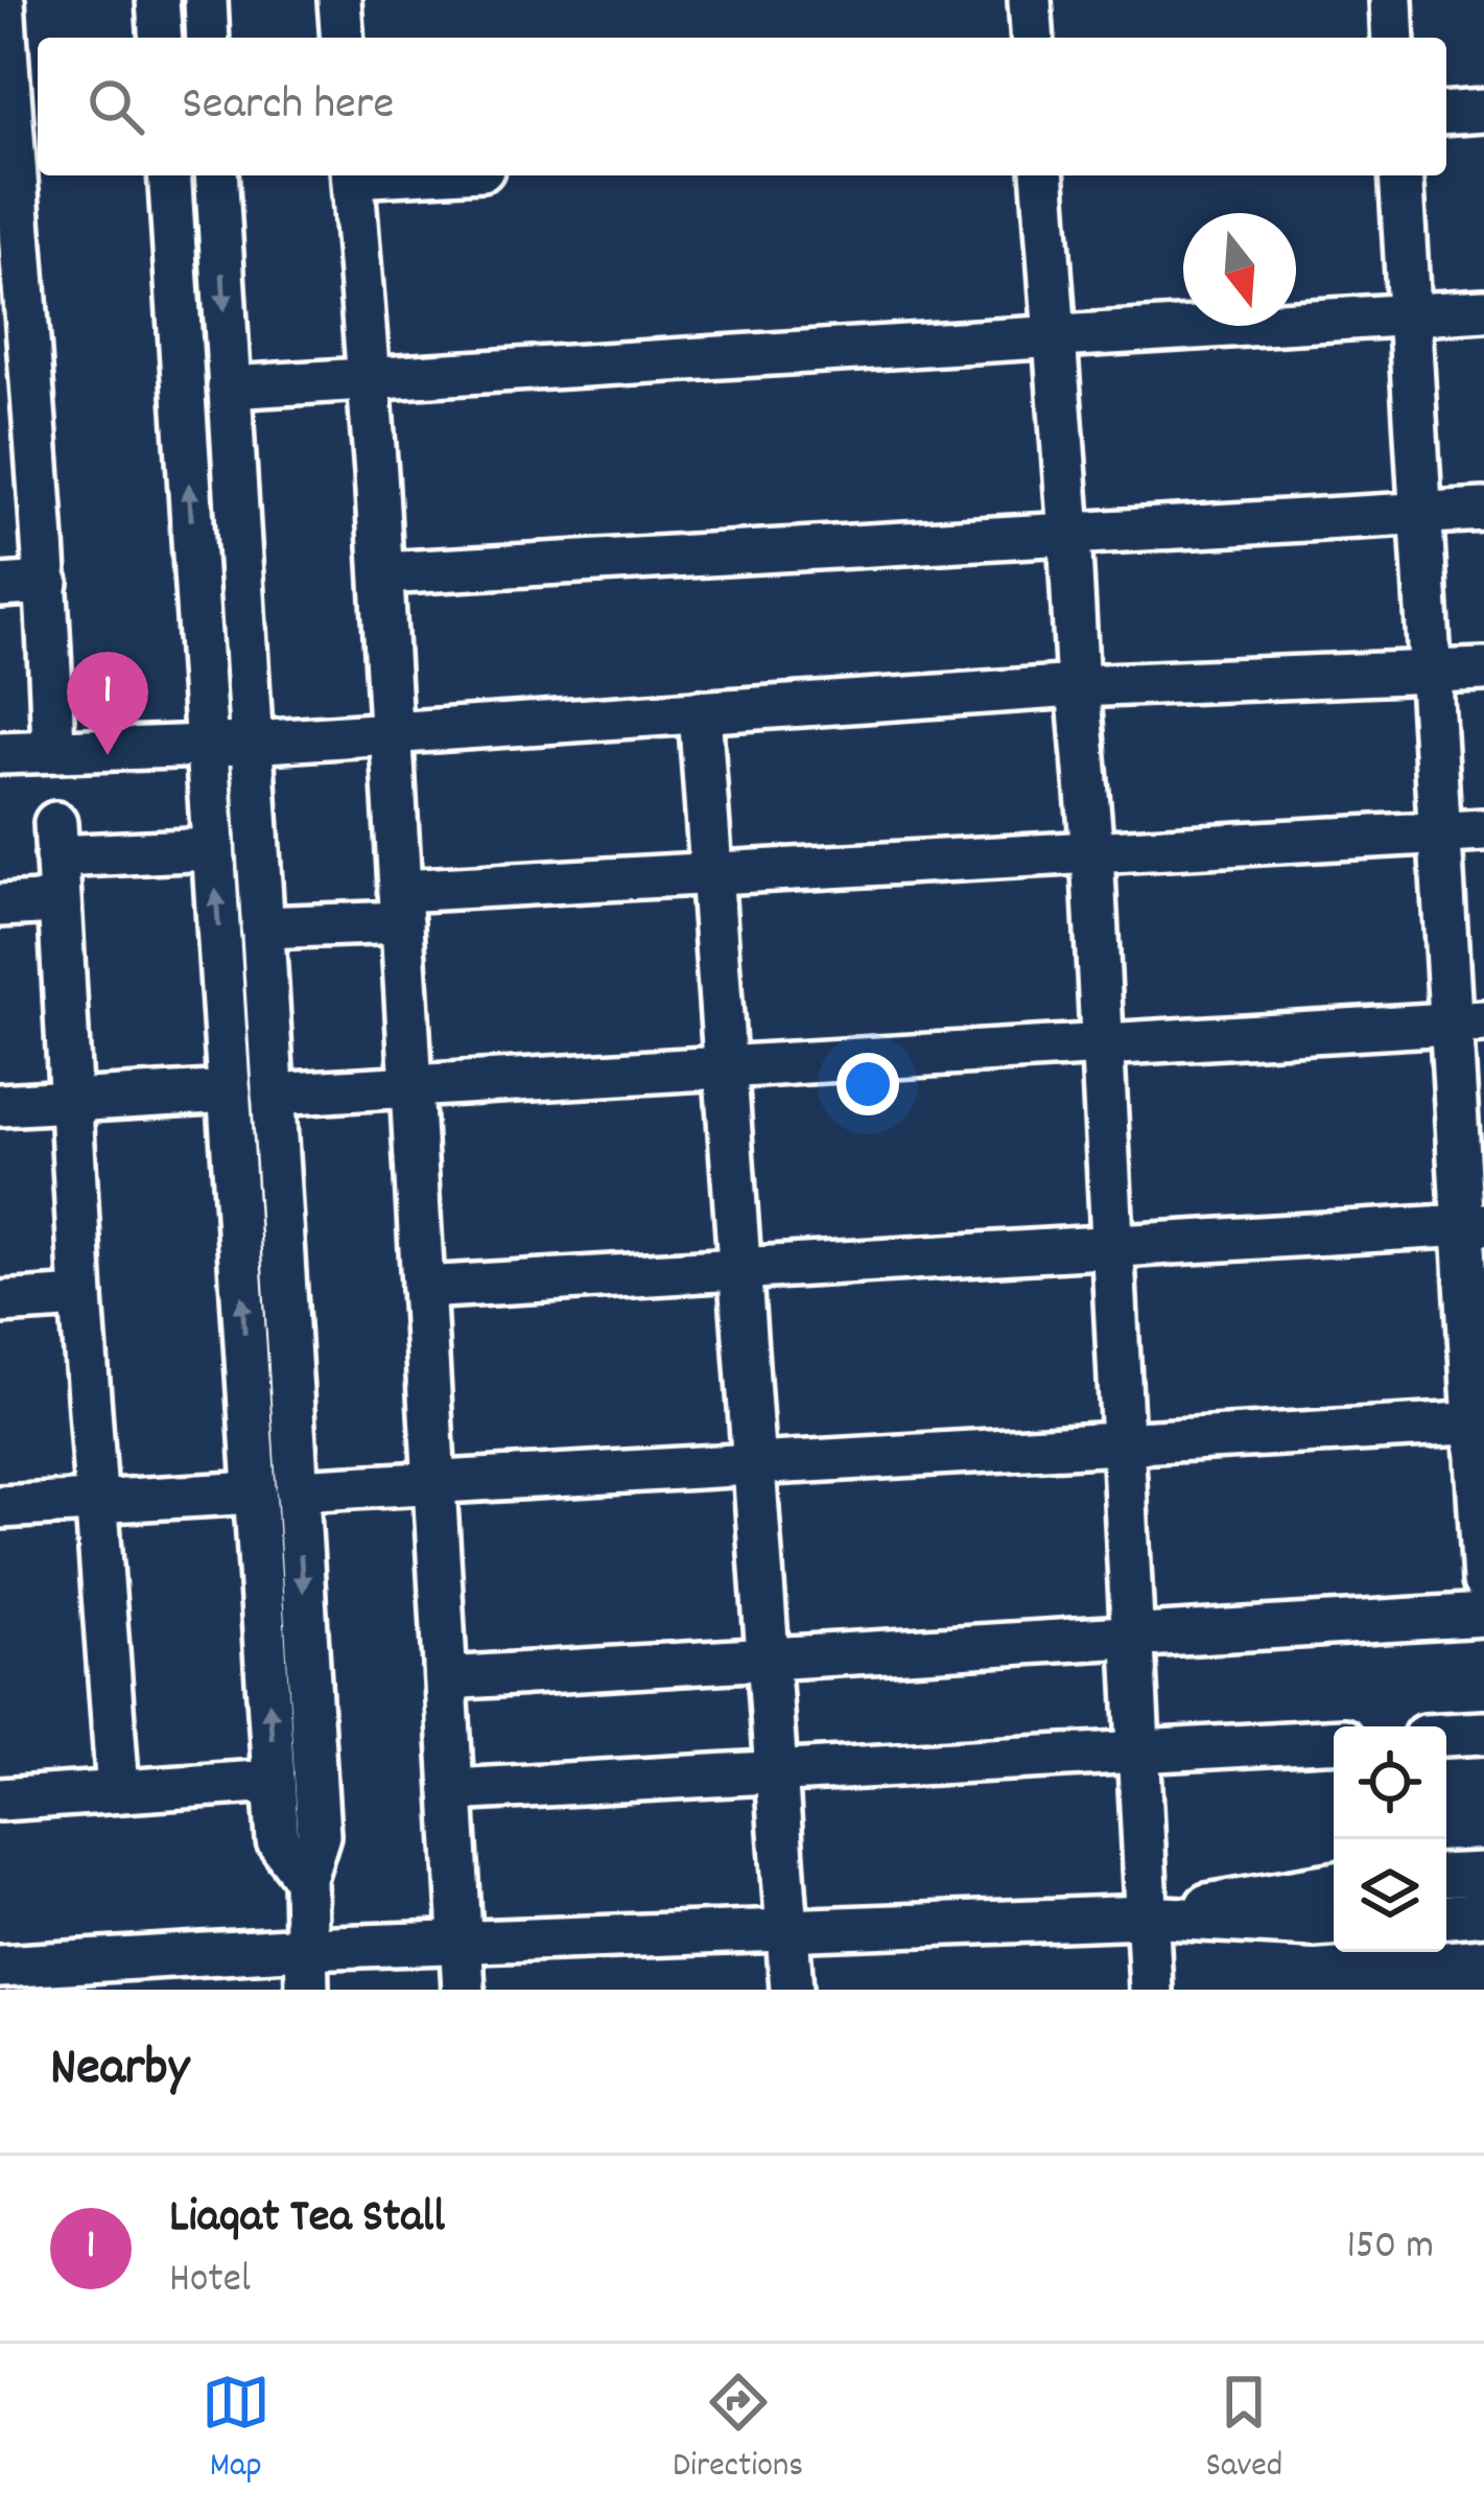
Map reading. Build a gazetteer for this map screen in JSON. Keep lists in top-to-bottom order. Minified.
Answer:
{"north":"bottom","page":{"search":"Search here","pins":"1","heading":"Nearby","list":[{"mark":"1","name":"Liaqat Tea Stall","note":"Hotel","value":"150 m"}],"nav":["Map","Directions","Saved"]}}
